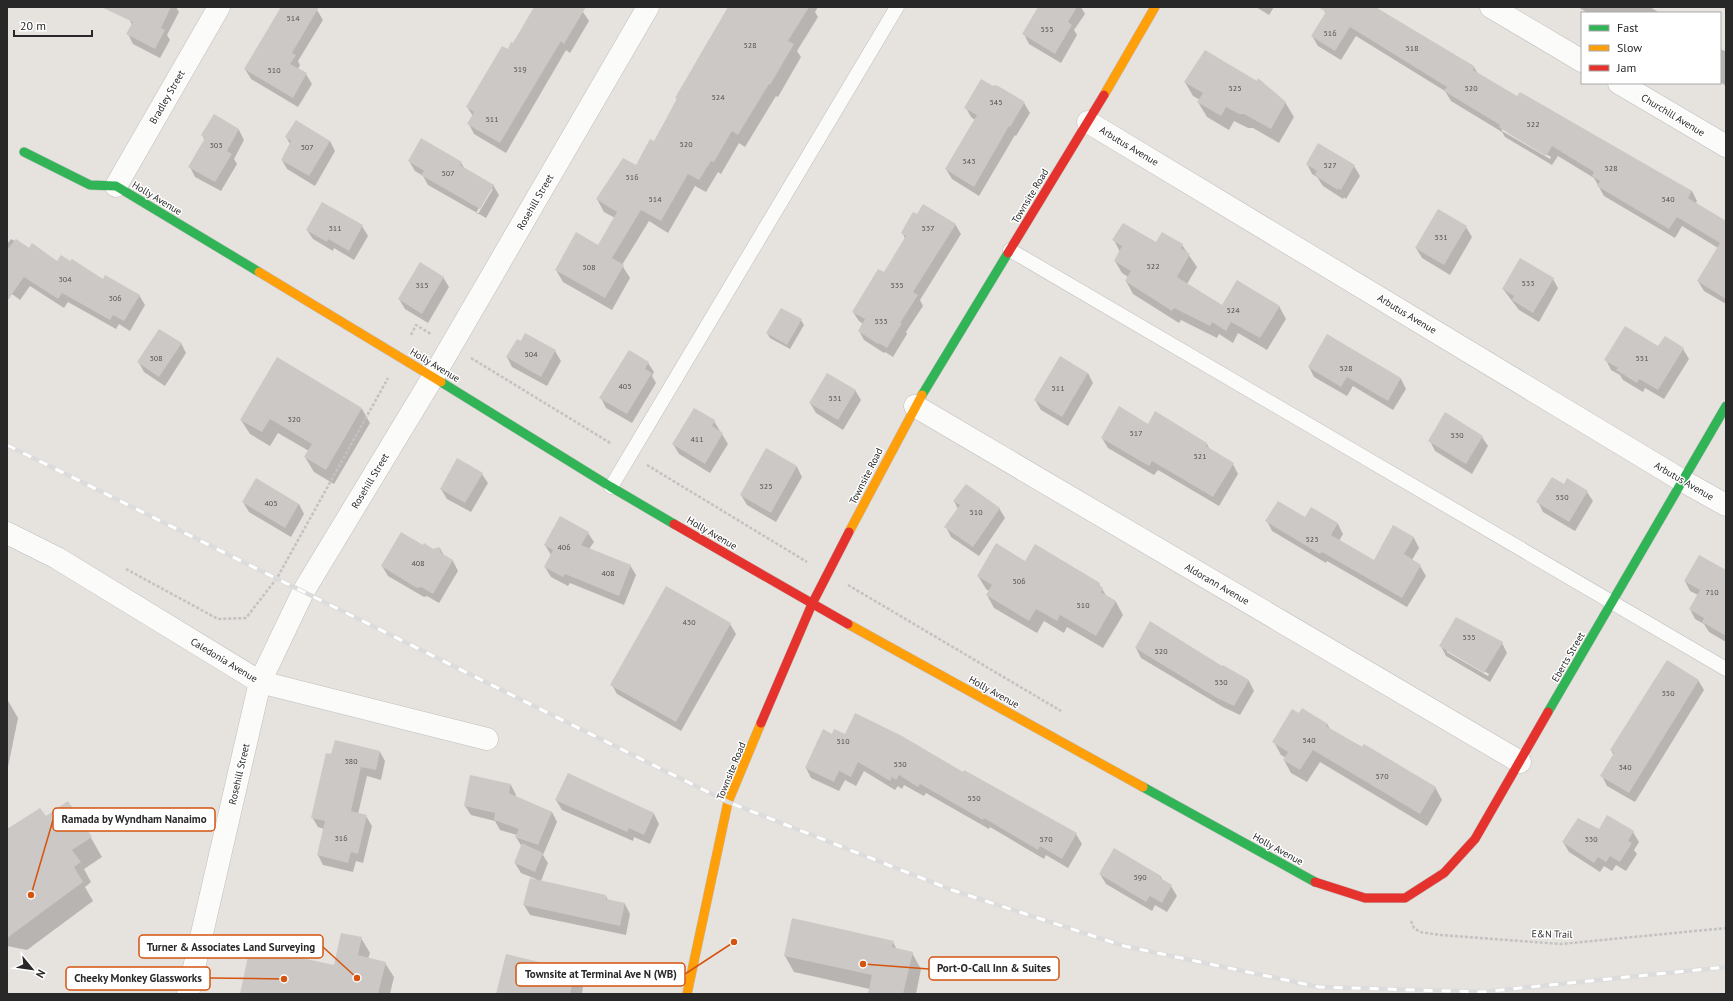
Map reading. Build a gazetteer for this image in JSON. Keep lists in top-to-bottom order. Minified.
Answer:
{"streets":{"street":["Bradley Street","Churchill Avenue","Arbutus Avenue","Townsite Road","Holly Avenue","Rosehill Street","Aldorann Avenue","Eberts Street","Caledonia Avenue"],"path":["E&N Trail"]},"crossings":[["Bradley Street","Holly Avenue"],["Arbutus Avenue","Townsite Road"],["Arbutus Avenue","Eberts Street"],["Townsite Road","Holly Avenue"],["Townsite Road","Aldorann Avenue"],["Holly Avenue","Rosehill Street"],["Holly Avenue","Eberts Street"],["Rosehill Street","Caledonia Avenue"],["Aldorann Avenue","Eberts Street"]],"places":["Ramada by Wyndham Nanaimo","Townsite at Terminal Ave N (WB)","Port-O-Call Inn & Suites","Turner & Associates Land Surveying","Cheeky Monkey Glassworks"],"house_numbers":["514","555","516","528","518","519","510","525","520","524","545","511","522","520","303","307","543","527","528","507","516","514","540","311","537","531","522","508","304","533","315","535","306","524","533","504","308","551","528","405","511","531","320","517","530","411","521","525","550","405","510","523","406","408","408","506","710","510","430","535","520","530","350","540","510","380","530","340","570","550","316","570","330","590"],"legend":["Fast","Slow","Jam"],"scale_bar":"20 m","north":"bottom right"}
